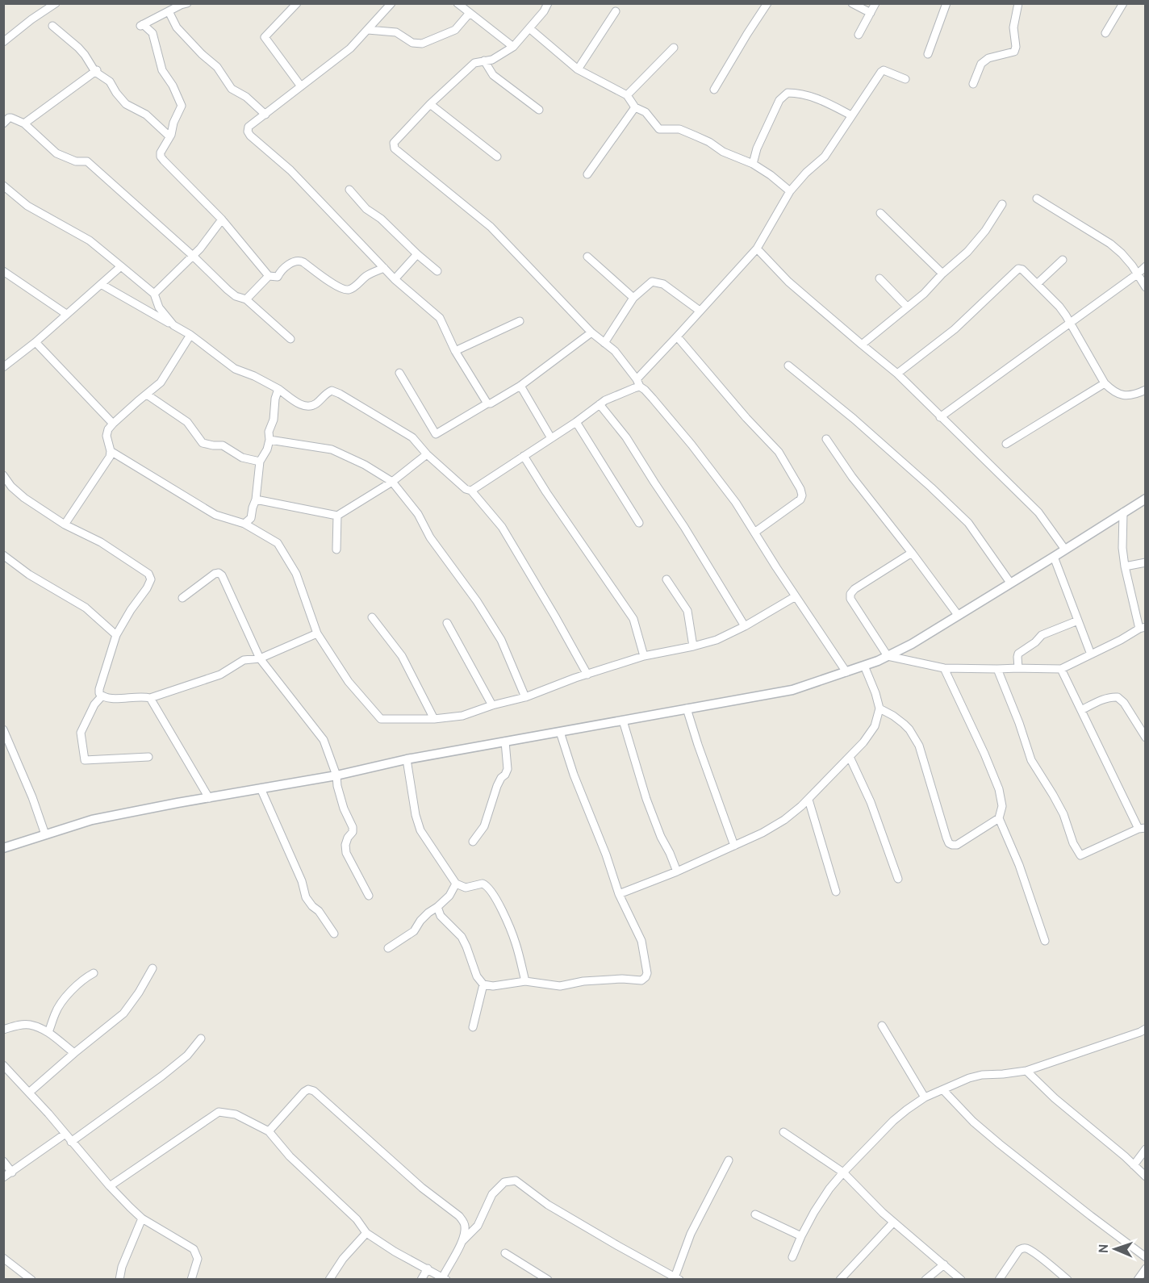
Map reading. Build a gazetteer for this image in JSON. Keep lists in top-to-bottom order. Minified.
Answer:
{"north":"left"}
